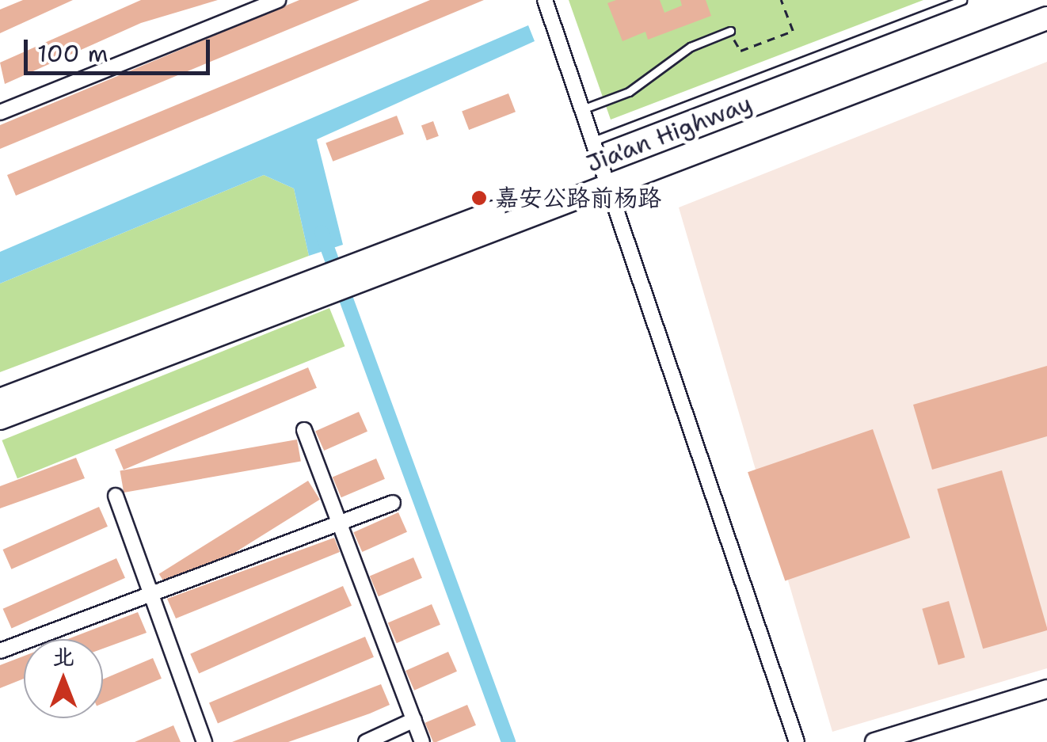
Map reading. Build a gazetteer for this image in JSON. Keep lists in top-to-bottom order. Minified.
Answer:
{"streets":{"main road":["Jia'an Highway"]},"places":["嘉安公路前杨路"],"scale_bar":"100 m","north":"top"}
